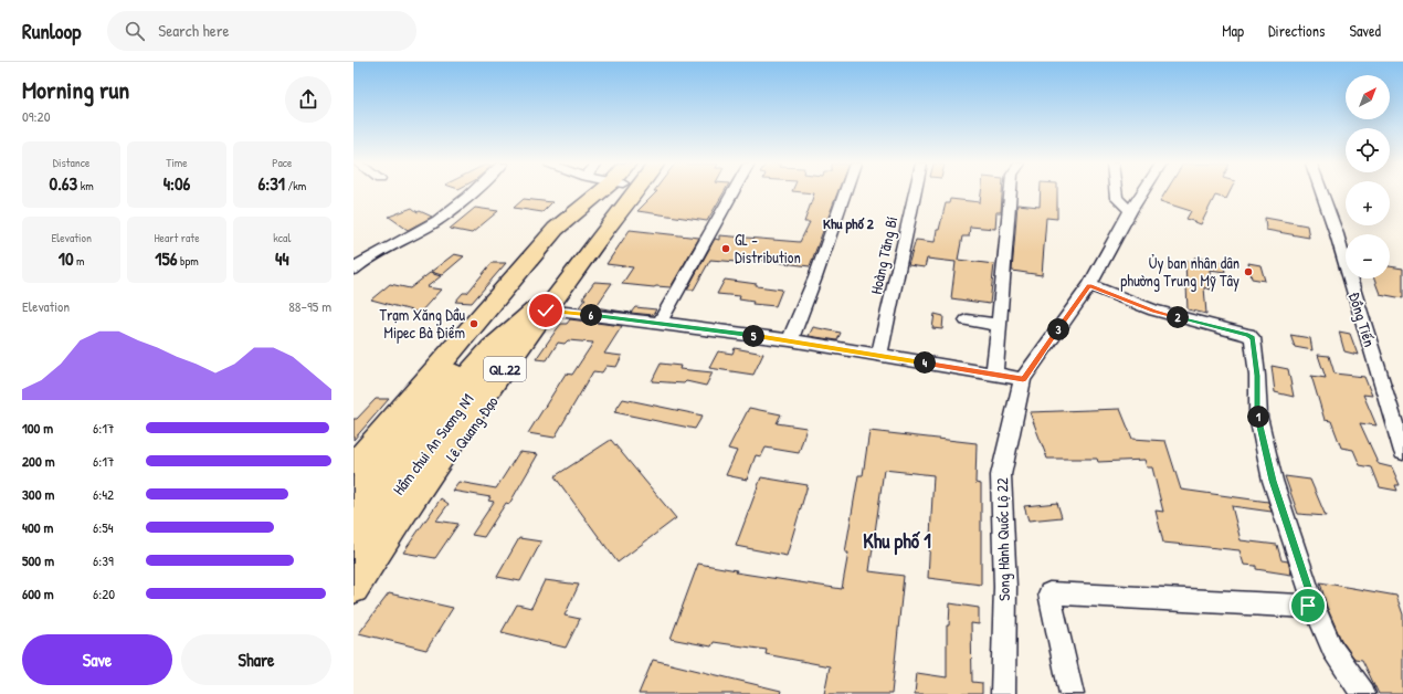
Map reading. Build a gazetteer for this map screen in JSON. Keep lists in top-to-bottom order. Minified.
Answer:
{"streets":{"highway":["QL.22","Lê Quang Đạo"],"main road":["Hầm chui An Sương N1"],"street":["Hoàng Tăng Bí","Đồng Tiến","Song Hành Quốc Lộ 22"]},"crossings":[["Lê Quang Đạo","Hầm chui An Sương N1"]],"districts":["Khu phố 2","Khu phố 1"],"places":["GL - Distribution","Ủy ban nhân dân phường Trung Mỹ Tây","Trạm Xăng Dầu Mipec Bà Điểm"],"north":"top right","page":{"header":"Runloop","search":"Search here","nav":["Map","Directions","Saved"],"heading":["Morning run","09:20"],"map_buttons":["+","−"],"stats":[["Distance","0.63 km"],["Time","4:06"],["Pace","6:31 /km"],["Elevation","10 m"],["Heart rate","156 bpm"],["kcal","44"]],"chart":["Elevation","88–95 m"],"pins":["6","2","3","5","4","1"],"list":[{"name":"100 m","note":"6:17"},{"name":"200 m","note":"6:17"},{"name":"300 m","note":"6:42"},{"name":"400 m","note":"6:54"},{"name":"500 m","note":"6:39"},{"name":"600 m","note":"6:20"}],"buttons":["Save","Share"]}}
